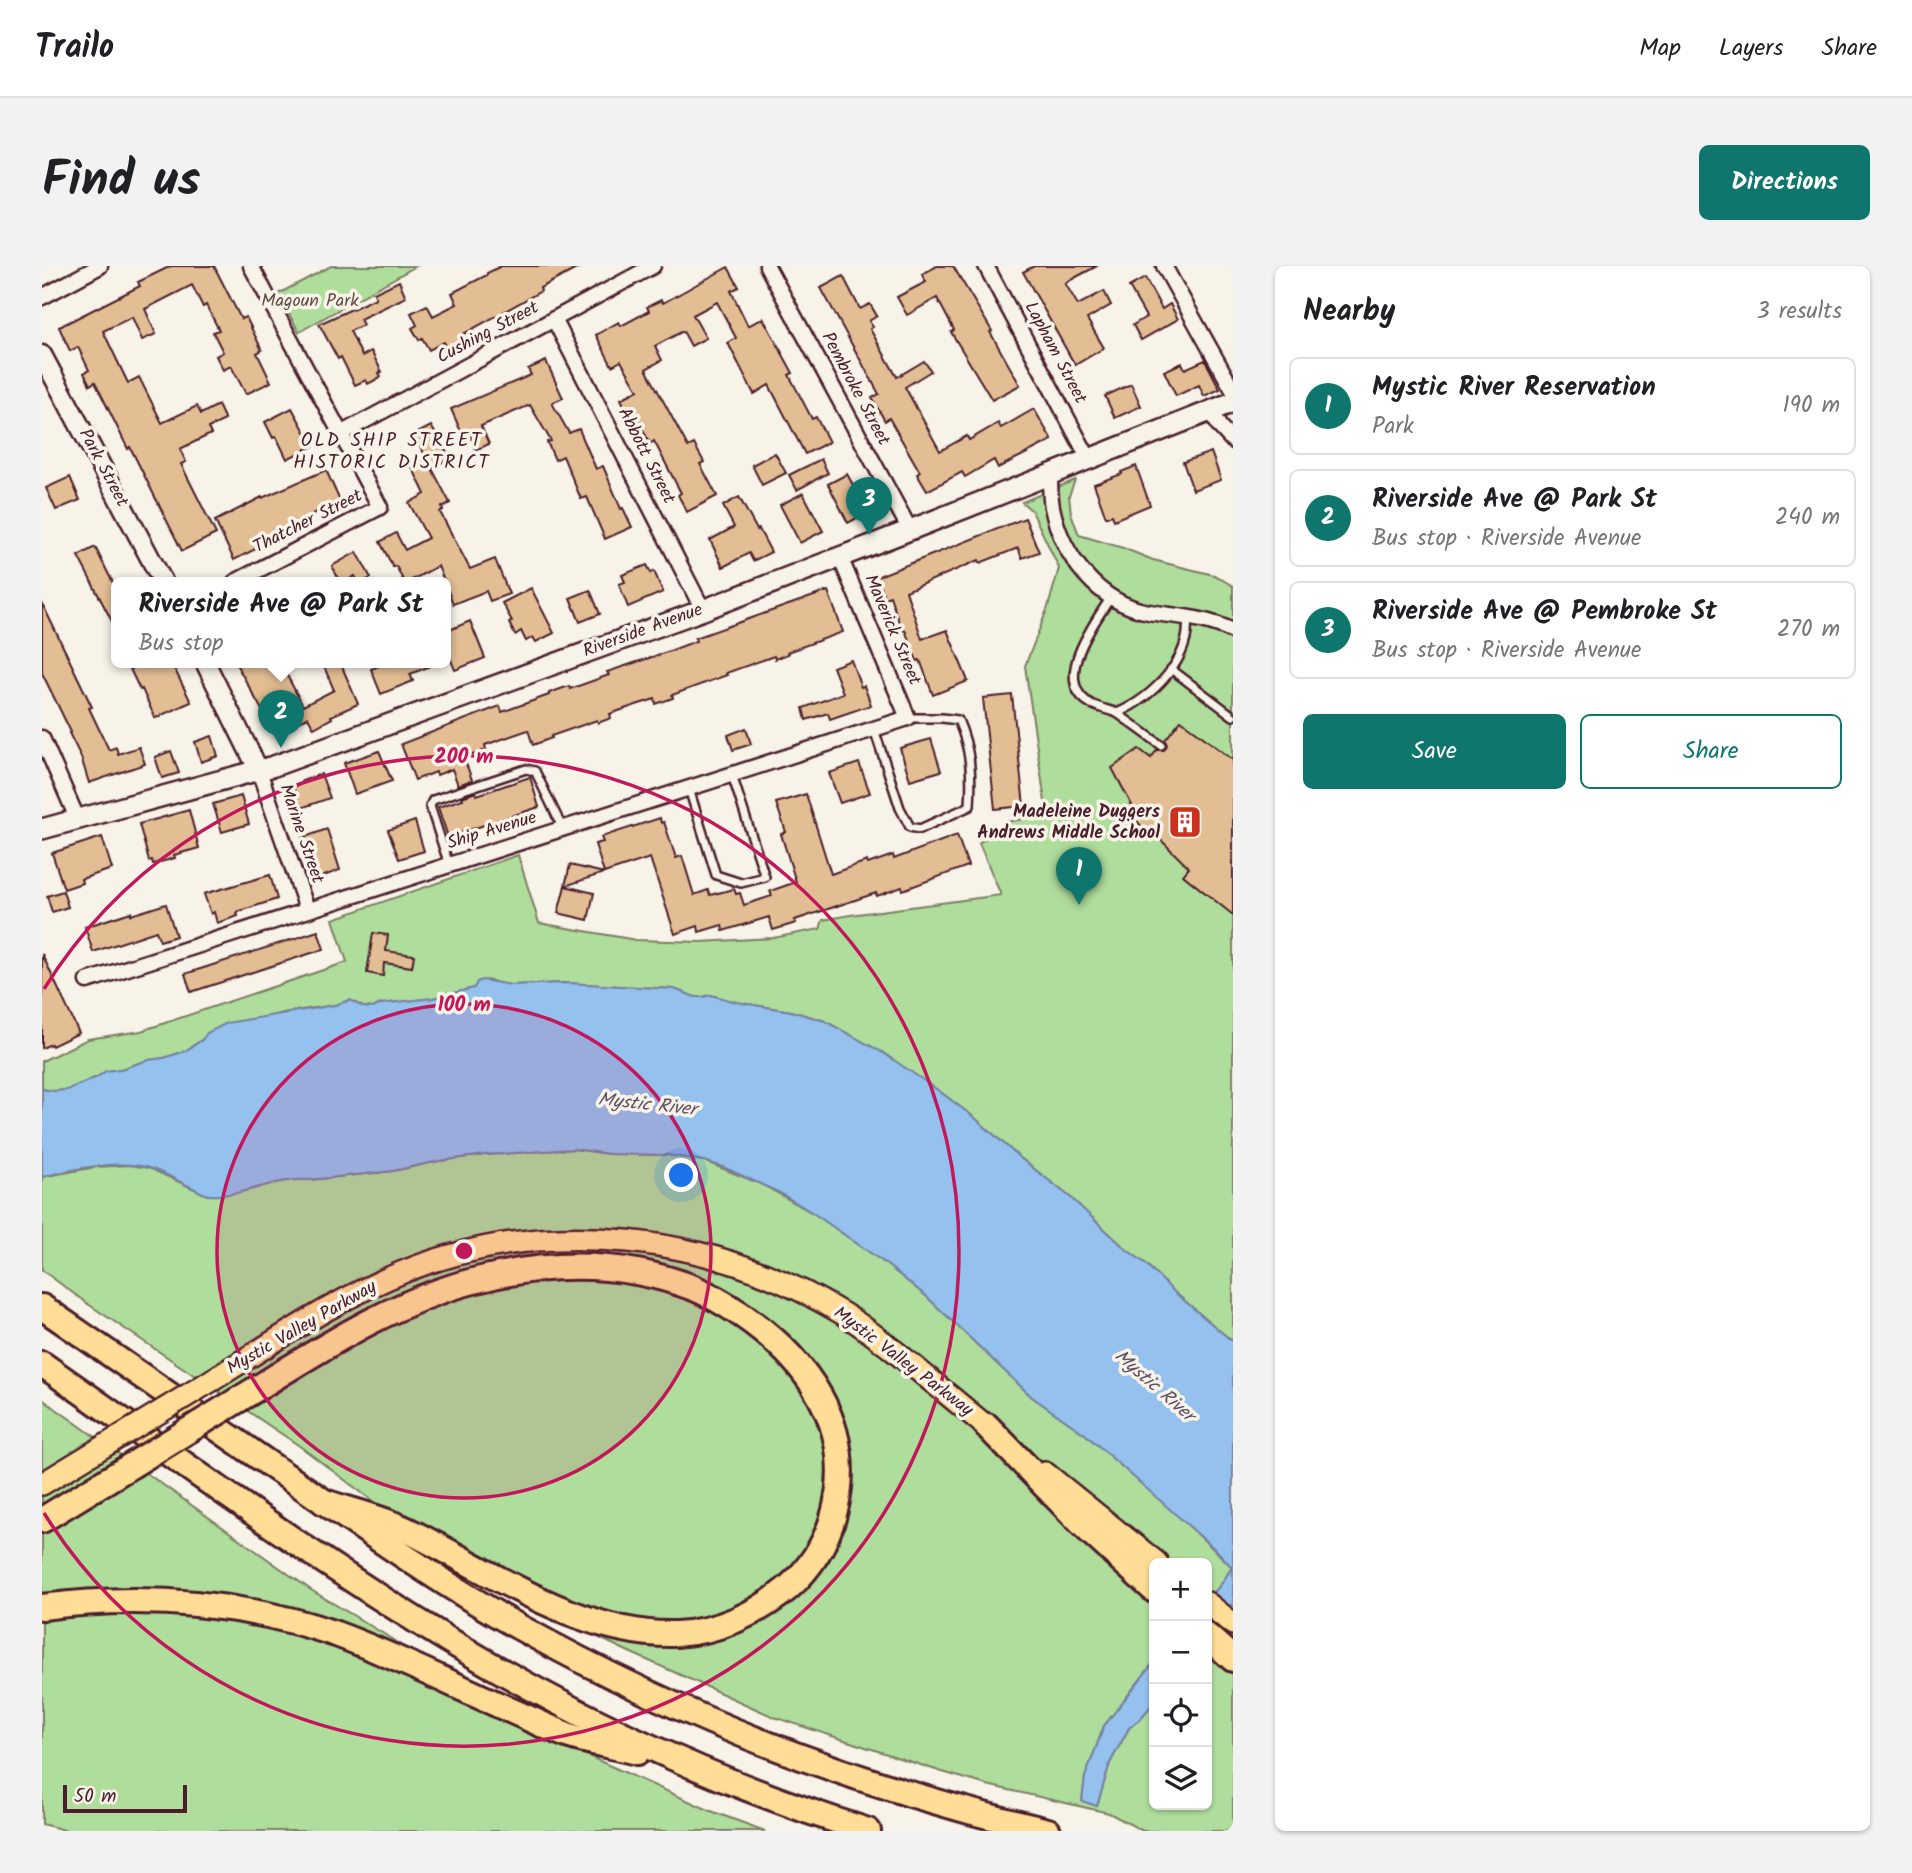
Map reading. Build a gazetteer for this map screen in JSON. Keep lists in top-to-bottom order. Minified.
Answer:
{"streets":{"main road":["Riverside Avenue","Mystic Valley Parkway"],"street":["Cushing Street","Lapham Street","Pembroke Street","Abbott Street","Park Street","Thatcher Street","Maverick Street","Ship Avenue","Marine Street"]},"crossings":[["Cushing Street","Abbott Street"],["Cushing Street","Thatcher Street"],["Lapham Street","Riverside Avenue"],["Pembroke Street","Riverside Avenue"],["Abbott Street","Riverside Avenue"],["Maverick Street","Riverside Avenue"],["Maverick Street","Ship Avenue"],["Riverside Avenue","Marine Street"],["Ship Avenue","Marine Street"]],"districts":["OLD SHIP STREET HISTORIC DISTRICT"],"water":["Mystic River"],"parks":["Magoun Park"],"places":{"building":["Madeleine Duggers Andrews Middle School"]},"scale_bar":"50 m","page":{"header":"Trailo","nav":["Map","Layers","Share"],"title":"Find us","buttons":["Directions",["Save","Share"]],"heading":["Nearby","3 results"],"list":[{"mark":"1","name":"Mystic River Reservation","note":"Park","value":"190 m"},{"mark":"2","name":"Riverside Ave @ Park St","note":"Bus stop · Riverside Avenue","value":"240 m"},{"mark":"3","name":"Riverside Ave @ Pembroke St","note":"Bus stop · Riverside Avenue","value":"270 m"}],"pins":["3","2","1"],"popup":["Riverside Ave @ Park St","Bus stop"],"map_buttons":["+","−"],"scale":"50 m"},"rings":["200 m","100 m"]}
